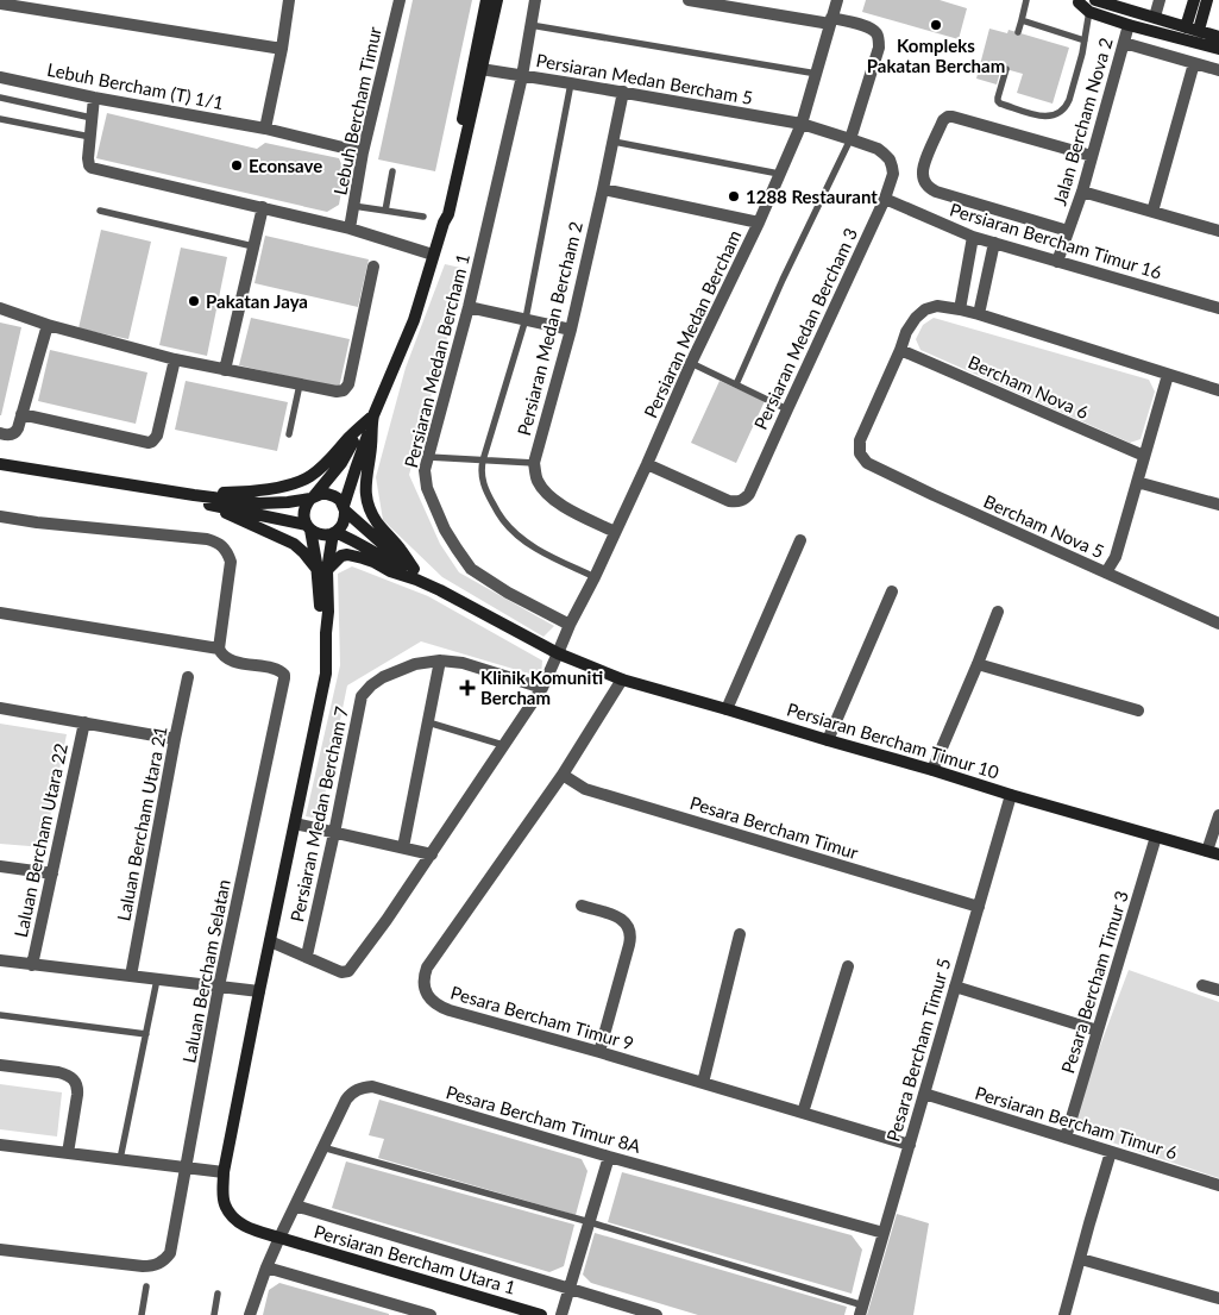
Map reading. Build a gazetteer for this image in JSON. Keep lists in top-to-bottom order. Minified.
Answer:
{"streets":{"street":["Persiaran Medan Bercham 5","Lebuh Bercham (T) 1/1","Lebuh Bercham Timur","Jalan Bercham Nova 2","Persiaran Bercham Timur 16","Persiaran Medan Bercham","Persiaran Medan Bercham 2","Persiaran Medan Bercham 3","Persiaran Medan Bercham 1","Bercham Nova 6","Bercham Nova 5","Persiaran Bercham Timur 10","Persiaran Medan Bercham 7","Laluan Bercham Utara 21","Pesara Bercham Timur","Laluan Bercham Utara 22","Laluan Bercham Selatan","Pesara Bercham Timur 3","Pesara Bercham Timur 9","Pesara Bercham Timur 5","Pesara Bercham Timur 8A","Persiaran Bercham Timur 6","Persiaran Bercham Utara 1"]},"crossings":[["Persiaran Medan Bercham 5","Persiaran Medan Bercham"],["Persiaran Medan Bercham 5","Persiaran Medan Bercham 2"],["Persiaran Medan Bercham 5","Persiaran Medan Bercham 3"],["Persiaran Medan Bercham 5","Persiaran Medan Bercham 1"],["Lebuh Bercham (T) 1/1","Lebuh Bercham Timur"],["Lebuh Bercham (T) 1/1","Persiaran Medan Bercham 1"],["Lebuh Bercham Timur","Persiaran Medan Bercham 1"],["Jalan Bercham Nova 2","Persiaran Bercham Timur 16"],["Persiaran Bercham Timur 16","Persiaran Medan Bercham 3"],["Persiaran Medan Bercham","Persiaran Medan Bercham 2"],["Persiaran Medan Bercham","Persiaran Medan Bercham 3"],["Persiaran Medan Bercham","Persiaran Medan Bercham 1"],["Persiaran Medan Bercham","Persiaran Bercham Timur 10"],["Persiaran Medan Bercham","Persiaran Medan Bercham 7"],["Bercham Nova 6","Bercham Nova 5"],["Persiaran Bercham Timur 10","Pesara Bercham Timur 3"],["Persiaran Bercham Timur 10","Pesara Bercham Timur 9"],["Persiaran Bercham Timur 10","Pesara Bercham Timur 5"],["Pesara Bercham Timur","Pesara Bercham Timur 9"],["Pesara Bercham Timur","Pesara Bercham Timur 5"],["Pesara Bercham Timur 3","Persiaran Bercham Timur 6"],["Pesara Bercham Timur 9","Pesara Bercham Timur 5"],["Pesara Bercham Timur 5","Pesara Bercham Timur 8A"],["Pesara Bercham Timur 5","Persiaran Bercham Timur 6"],["Pesara Bercham Timur 8A","Persiaran Bercham Utara 1"]],"places":{"other":["Kompleks Pakatan Bercham","Econsave","1288 Restaurant","Pakatan Jaya"],"health":["Klinik Komuniti Bercham"]}}
